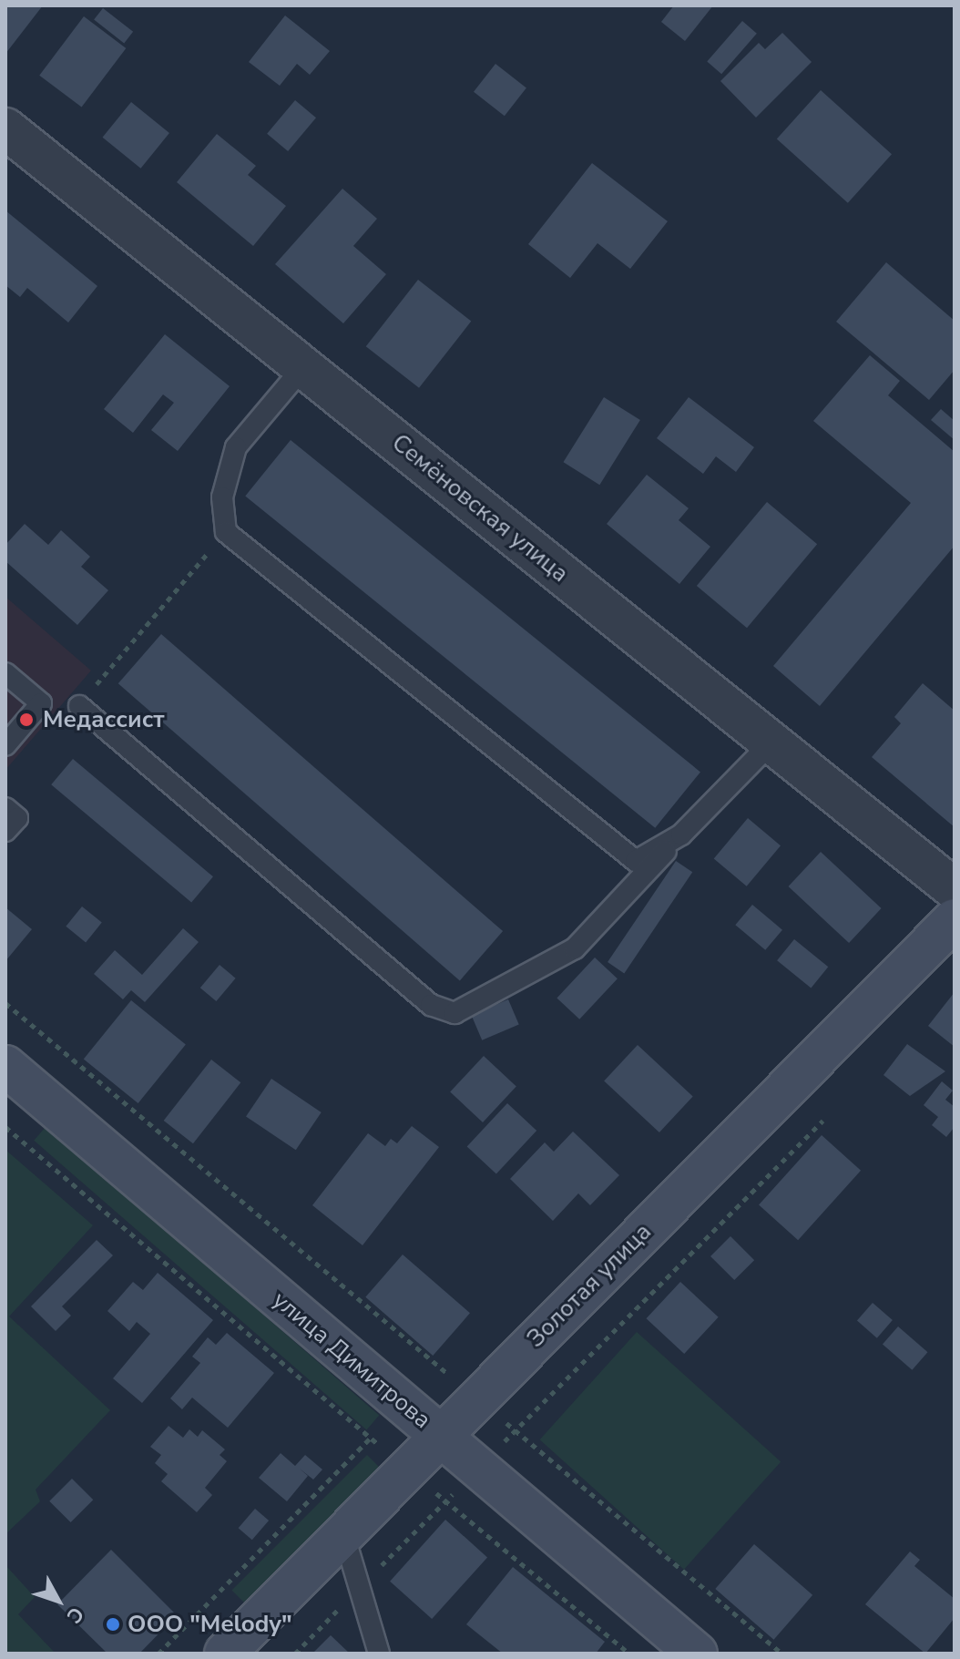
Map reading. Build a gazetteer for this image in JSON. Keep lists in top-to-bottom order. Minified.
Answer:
{"streets":{"street":["Семёновская улица","Золотая улица","улица Димитрова"]},"crossings":[["Золотая улица","улица Димитрова"]],"places":["Медассист","ООО \"Melody\""],"north":"bottom right"}
